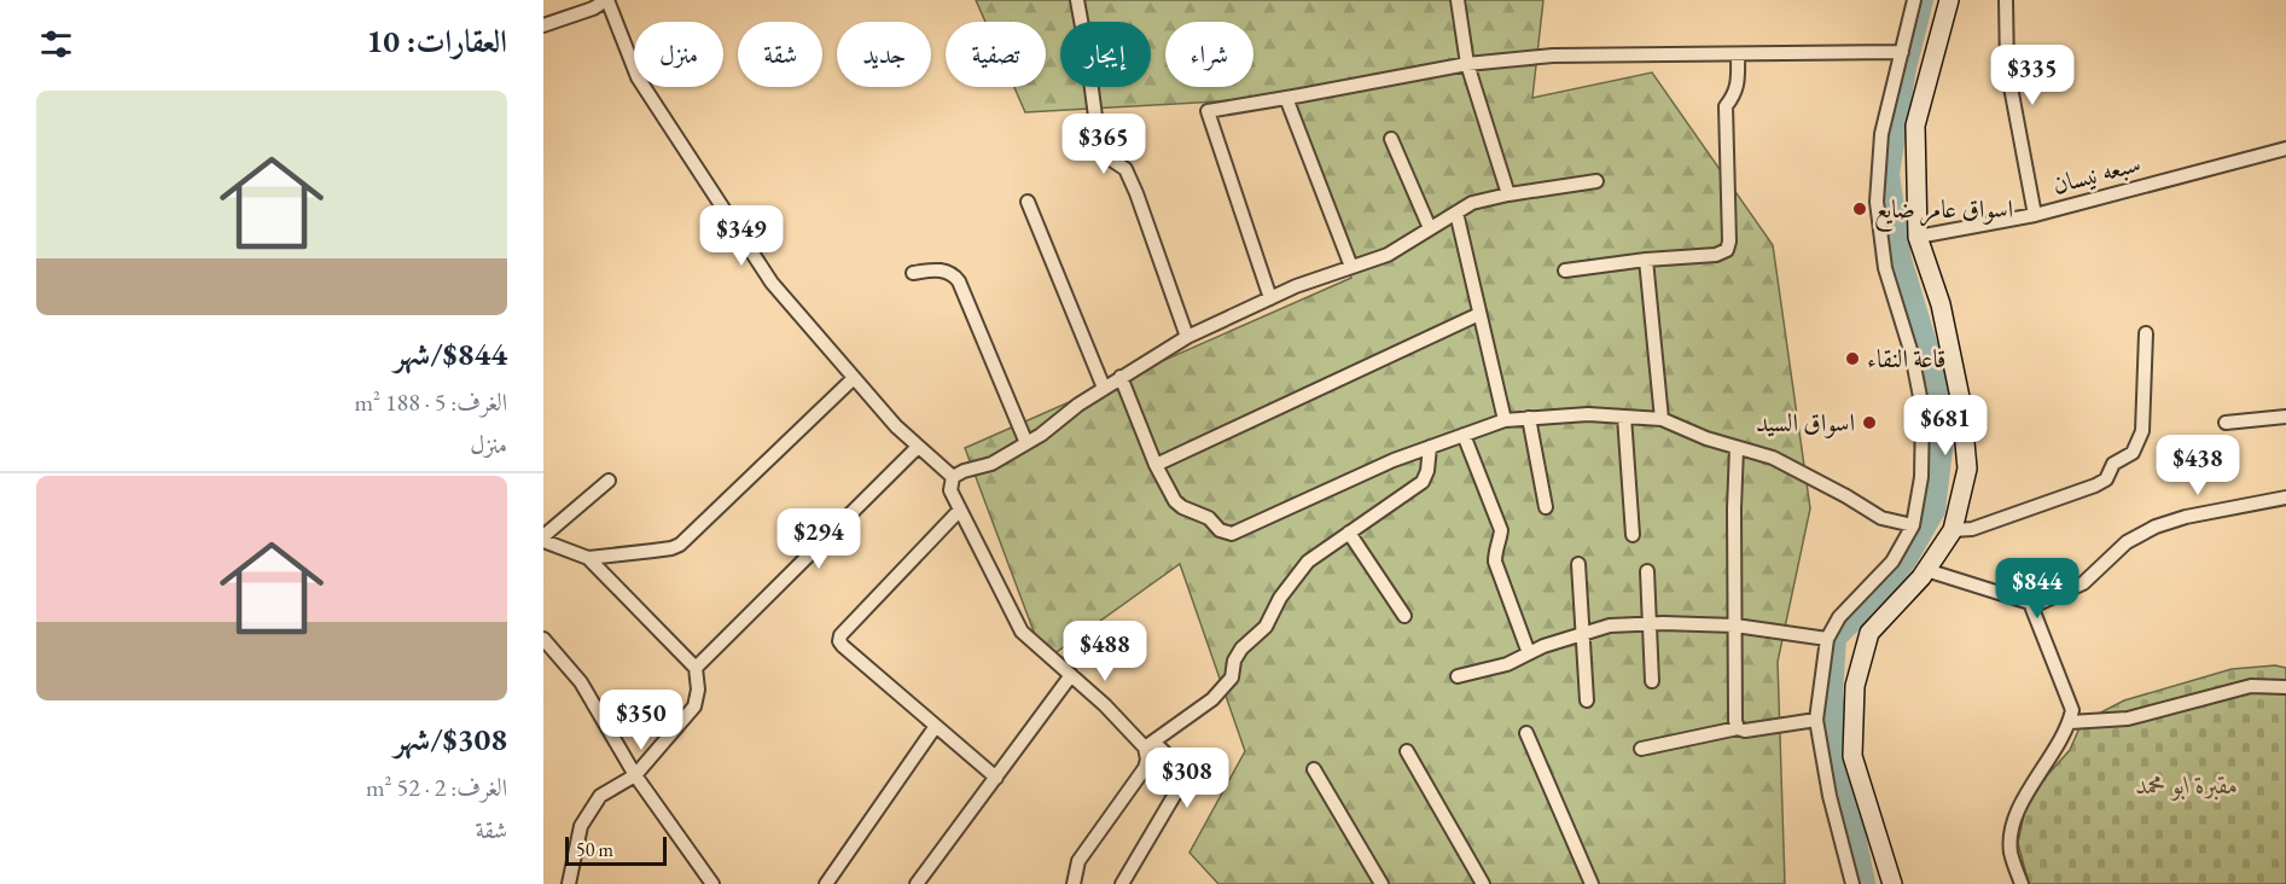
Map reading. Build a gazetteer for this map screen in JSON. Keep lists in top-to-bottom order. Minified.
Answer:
{"streets":{"street":["سبعه نيسان"]},"parks":["مقبرة ابو محمد"],"places":["اسواق عامر ضايع","قاعة النقاء","اسواق السيد"],"scale_bar":"50 m","page":{"heading":"العقارات: 10","chip":["شراء","إيجار","تصفية","جديد","شقة","منزل"],"price":["$335","$365","$349","$681","$438","$294","$844","$488","$350","$308"],"list":[{"name":"$844/شهر","note":"الغرف: 5 · 188 m² · منزل"},{"name":"$308/شهر","note":"الغرف: 2 · 52 m² · شقة"}],"scale":"50 m"}}
